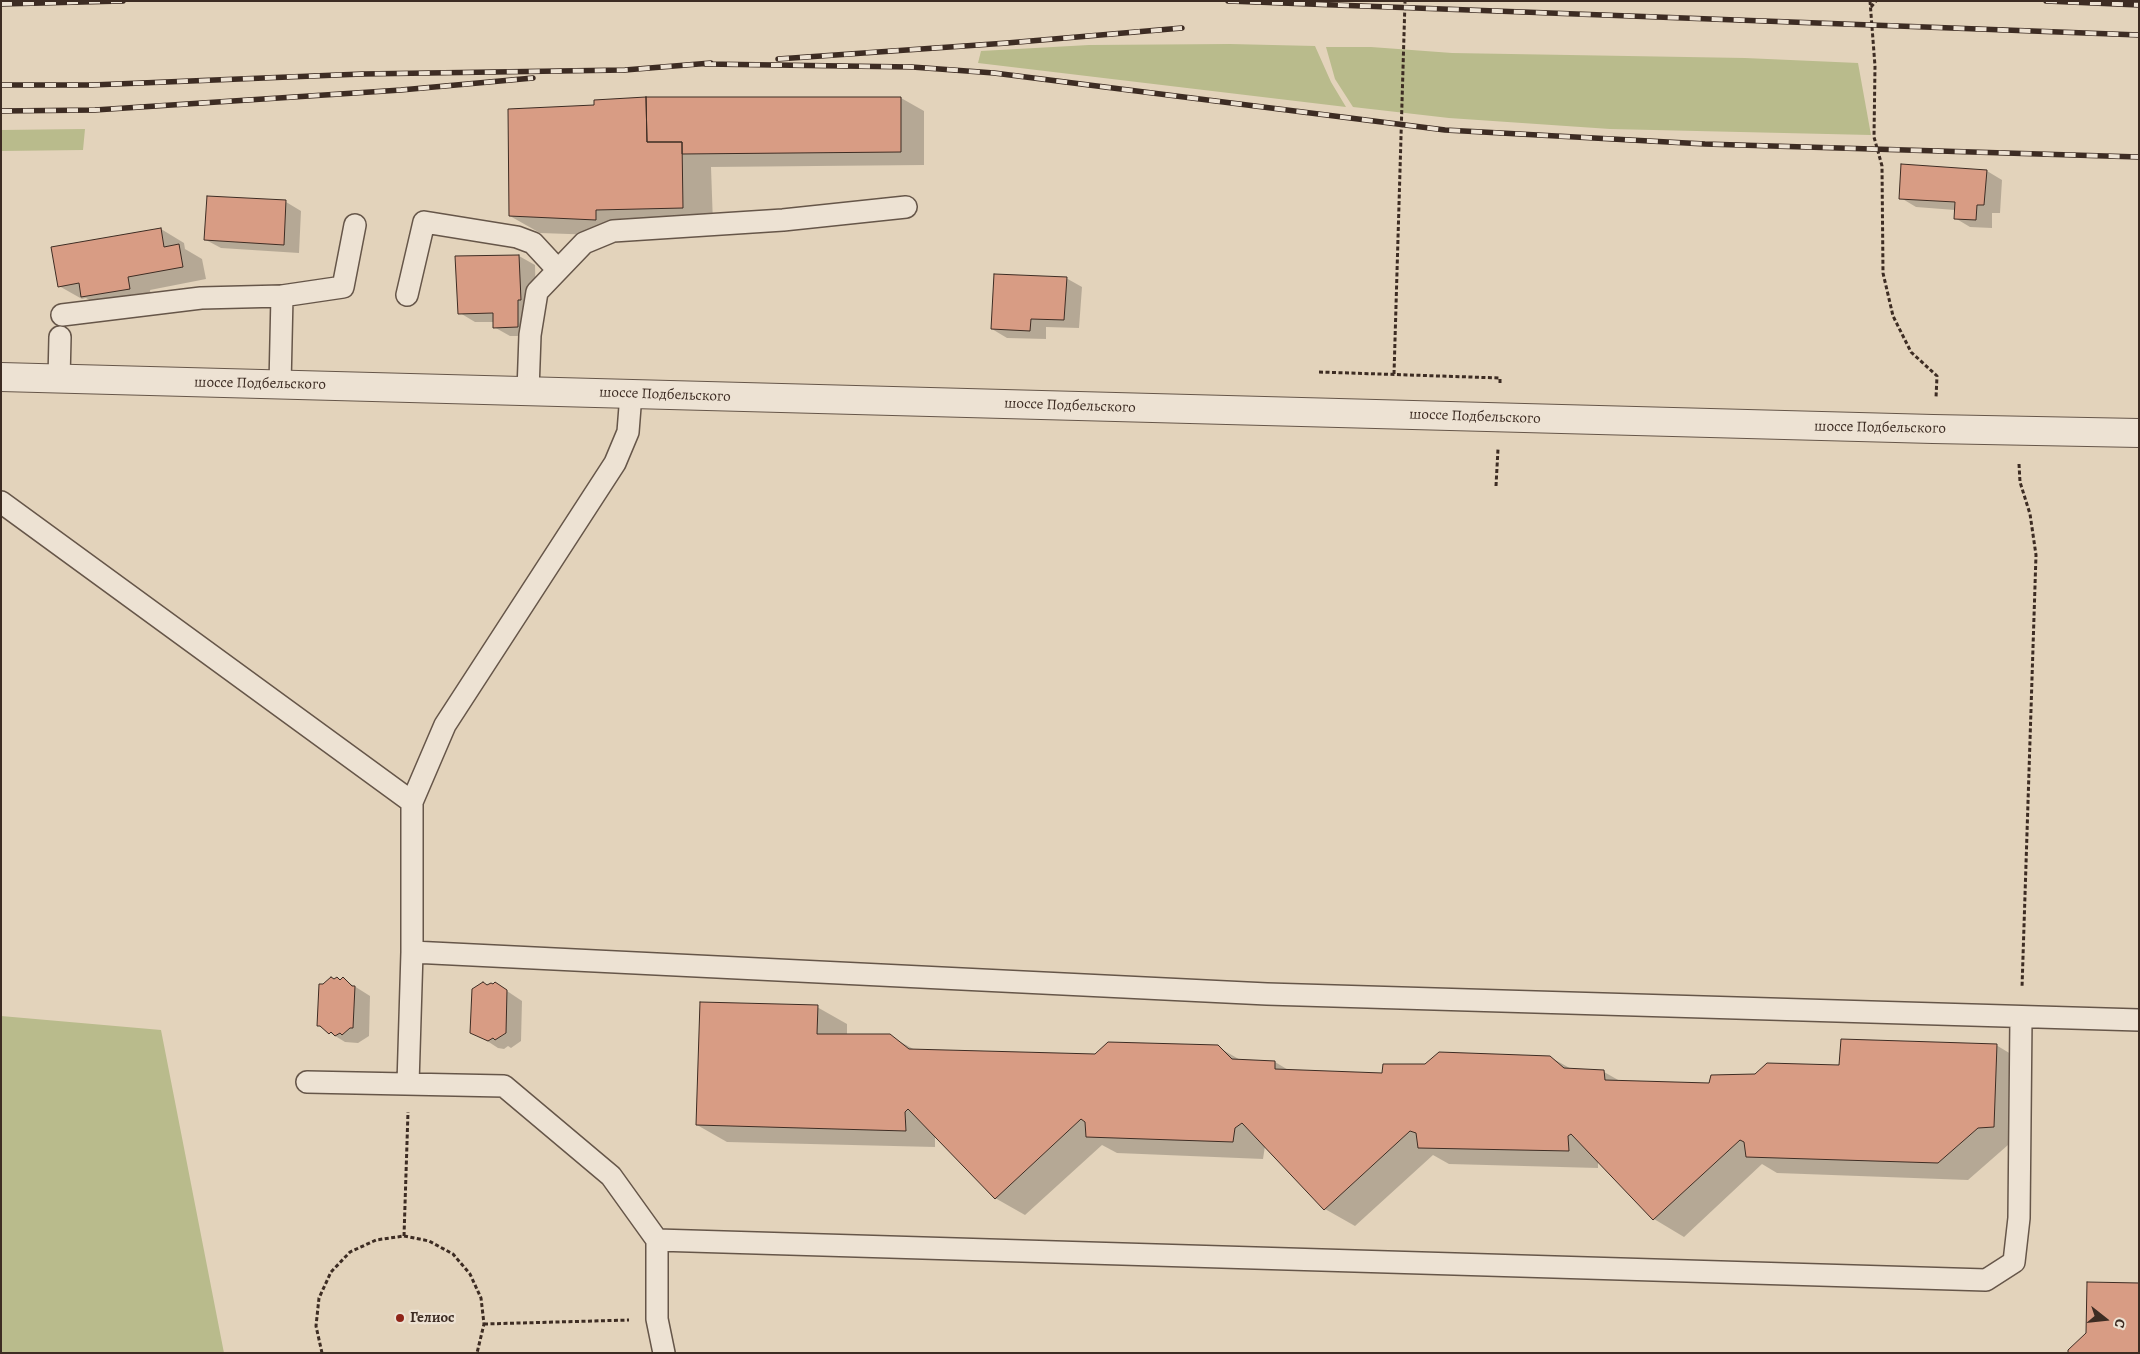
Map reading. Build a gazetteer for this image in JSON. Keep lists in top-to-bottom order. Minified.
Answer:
{"streets":{"street":["шоссе Подбельского"]},"places":["Гелиос"],"north":"right"}
